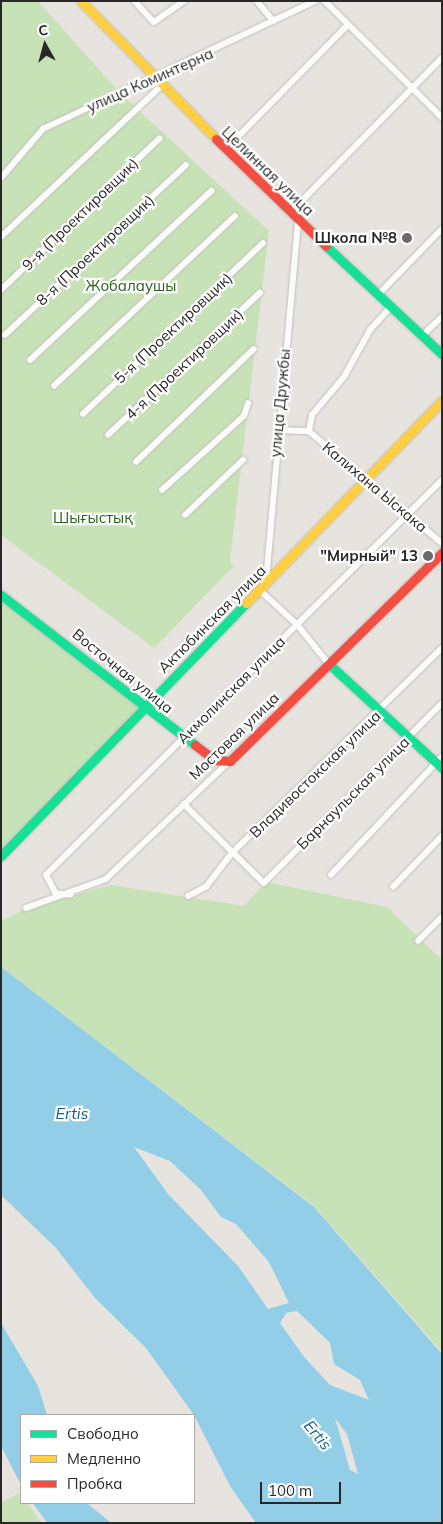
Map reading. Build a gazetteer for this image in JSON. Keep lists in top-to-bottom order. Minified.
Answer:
{"streets":{"street":["улица Коминтерна","Целинная улица","9-я (Проектировщик)","8-я (Проектировщик)","5-я (Проектировщик)","4-я (Проектировщик)","улица Дружбы","Калихана Ыскака","Актюбинская улица","Восточная улица","Акмолинская улица","Мостовая улица","Владивостокская улица","Барнаульская улица"]},"crossings":[["улица Коминтерна","Целинная улица"],["Целинная улица","улица Дружбы"],["Целинная улица","Калихана Ыскака"],["улица Дружбы","Калихана Ыскака"],["улица Дружбы","Актюбинская улица"],["Калихана Ыскака","Актюбинская улица"],["Калихана Ыскака","Акмолинская улица"],["Актюбинская улица","Восточная улица"],["Восточная улица","Акмолинская улица"],["Восточная улица","Мостовая улица"],["Акмолинская улица","Мостовая улица"],["Владивостокская улица","Барнаульская улица"]],"water":["Ertis"],"parks":["Жобалаушы","Шығыстық"],"places":["Школа №8","\"Мирный\" 13"],"legend":["Свободно","Медленно","Пробка"],"scale_bar":"100 m","north":"top"}
